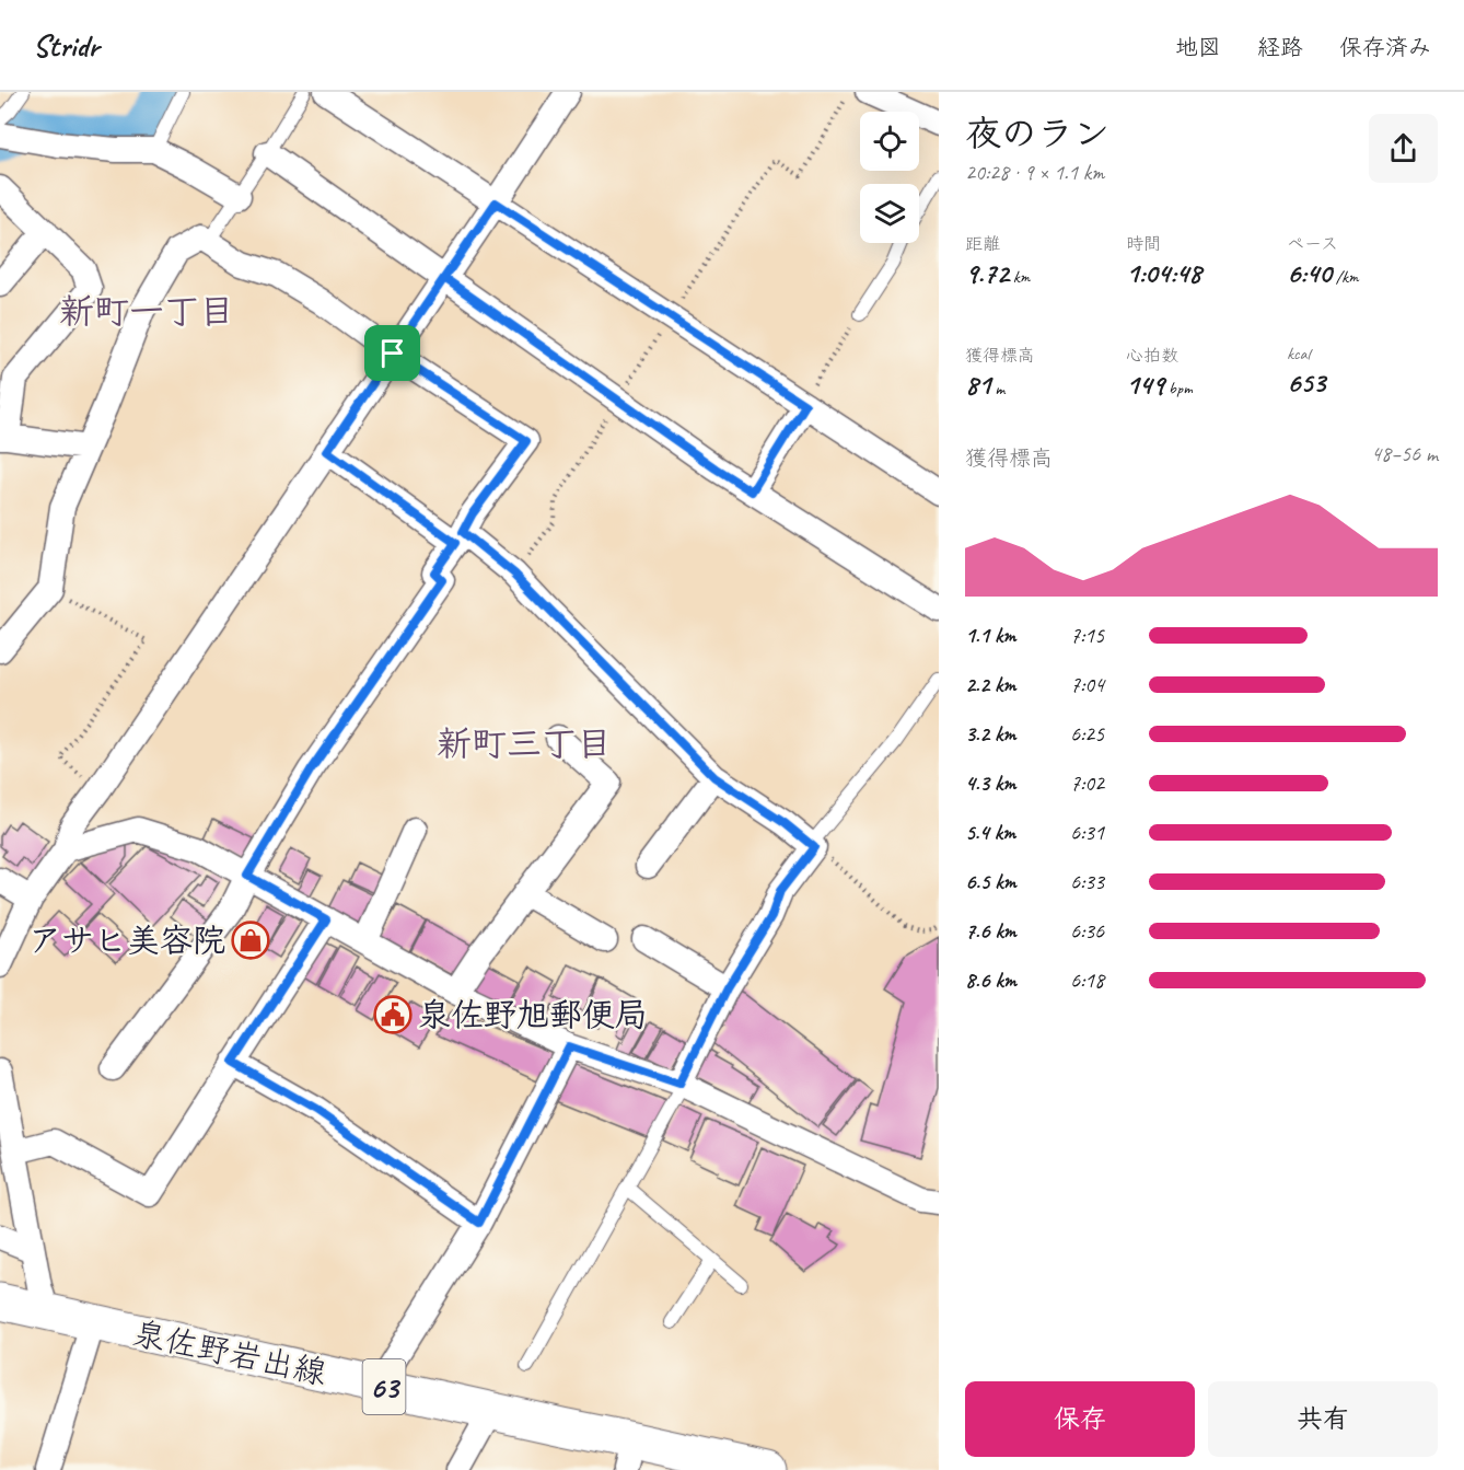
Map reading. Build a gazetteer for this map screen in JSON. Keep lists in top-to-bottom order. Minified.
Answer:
{"streets":{"main road":["泉佐野岩出線","63"]},"districts":["新町一丁目","新町三丁目"],"places":{"shop":["アサヒ美容院"],"public building":["泉佐野旭郵便局"]},"page":{"header":"Stridr","nav":["地図","経路","保存済み"],"heading":["夜のラン","20:28 · 9 × 1.1 km"],"stats":[["距離","9.72 km"],["時間","1:04:48"],["ペース","6:40 /km"],["獲得標高","81 m"],["心拍数","149 bpm"],["kcal","653"]],"chart":["獲得標高","48–56 m"],"list":[{"name":"1.1 km","note":"7:15"},{"name":"2.2 km","note":"7:04"},{"name":"3.2 km","note":"6:25"},{"name":"4.3 km","note":"7:02"},{"name":"5.4 km","note":"6:31"},{"name":"6.5 km","note":"6:33"},{"name":"7.6 km","note":"6:36"},{"name":"8.6 km","note":"6:18"}],"buttons":["保存","共有"]}}
